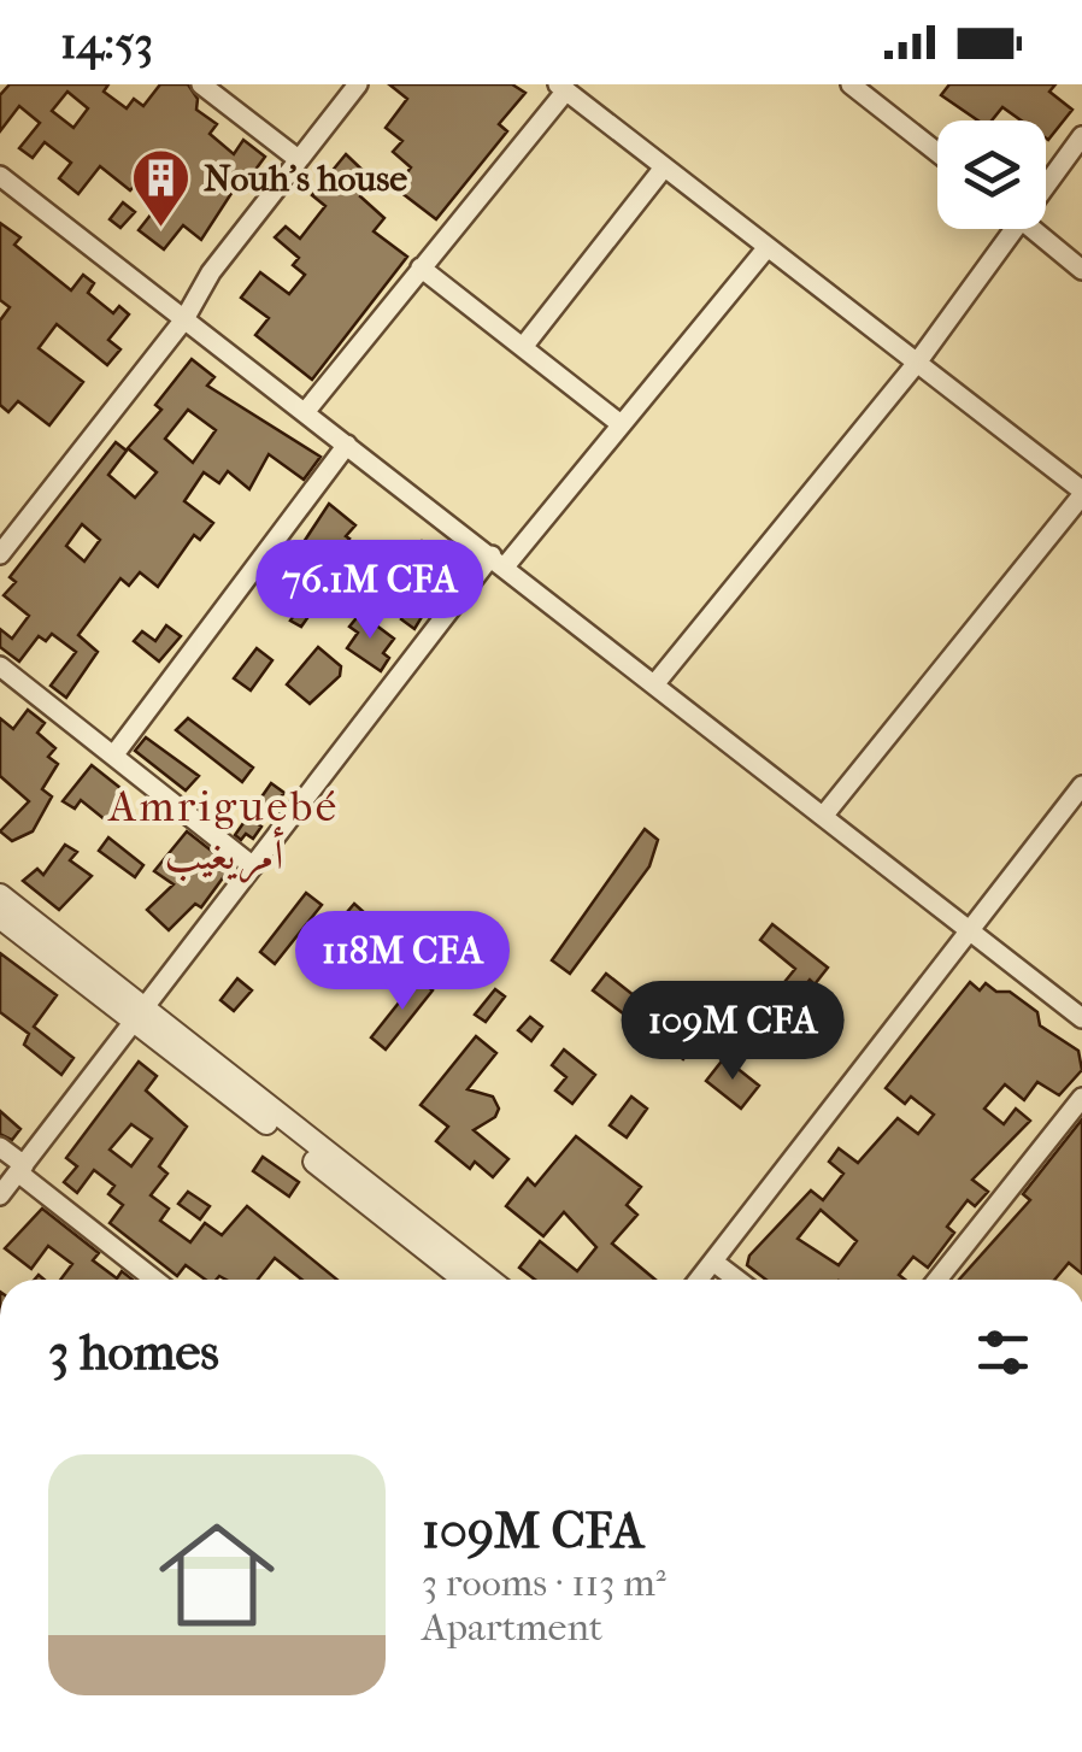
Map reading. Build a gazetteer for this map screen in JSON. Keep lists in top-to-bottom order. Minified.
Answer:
{"districts":["Amriguebé أمريغيب"],"places":{"building":["Nouh's house"]},"page":{"status":"14:53","price":["76.1M CFA","118M CFA","109M CFA"],"heading":"3 homes","list":[{"name":"109M CFA","note":"3 rooms · 113 m² · Apartment"}]}}
